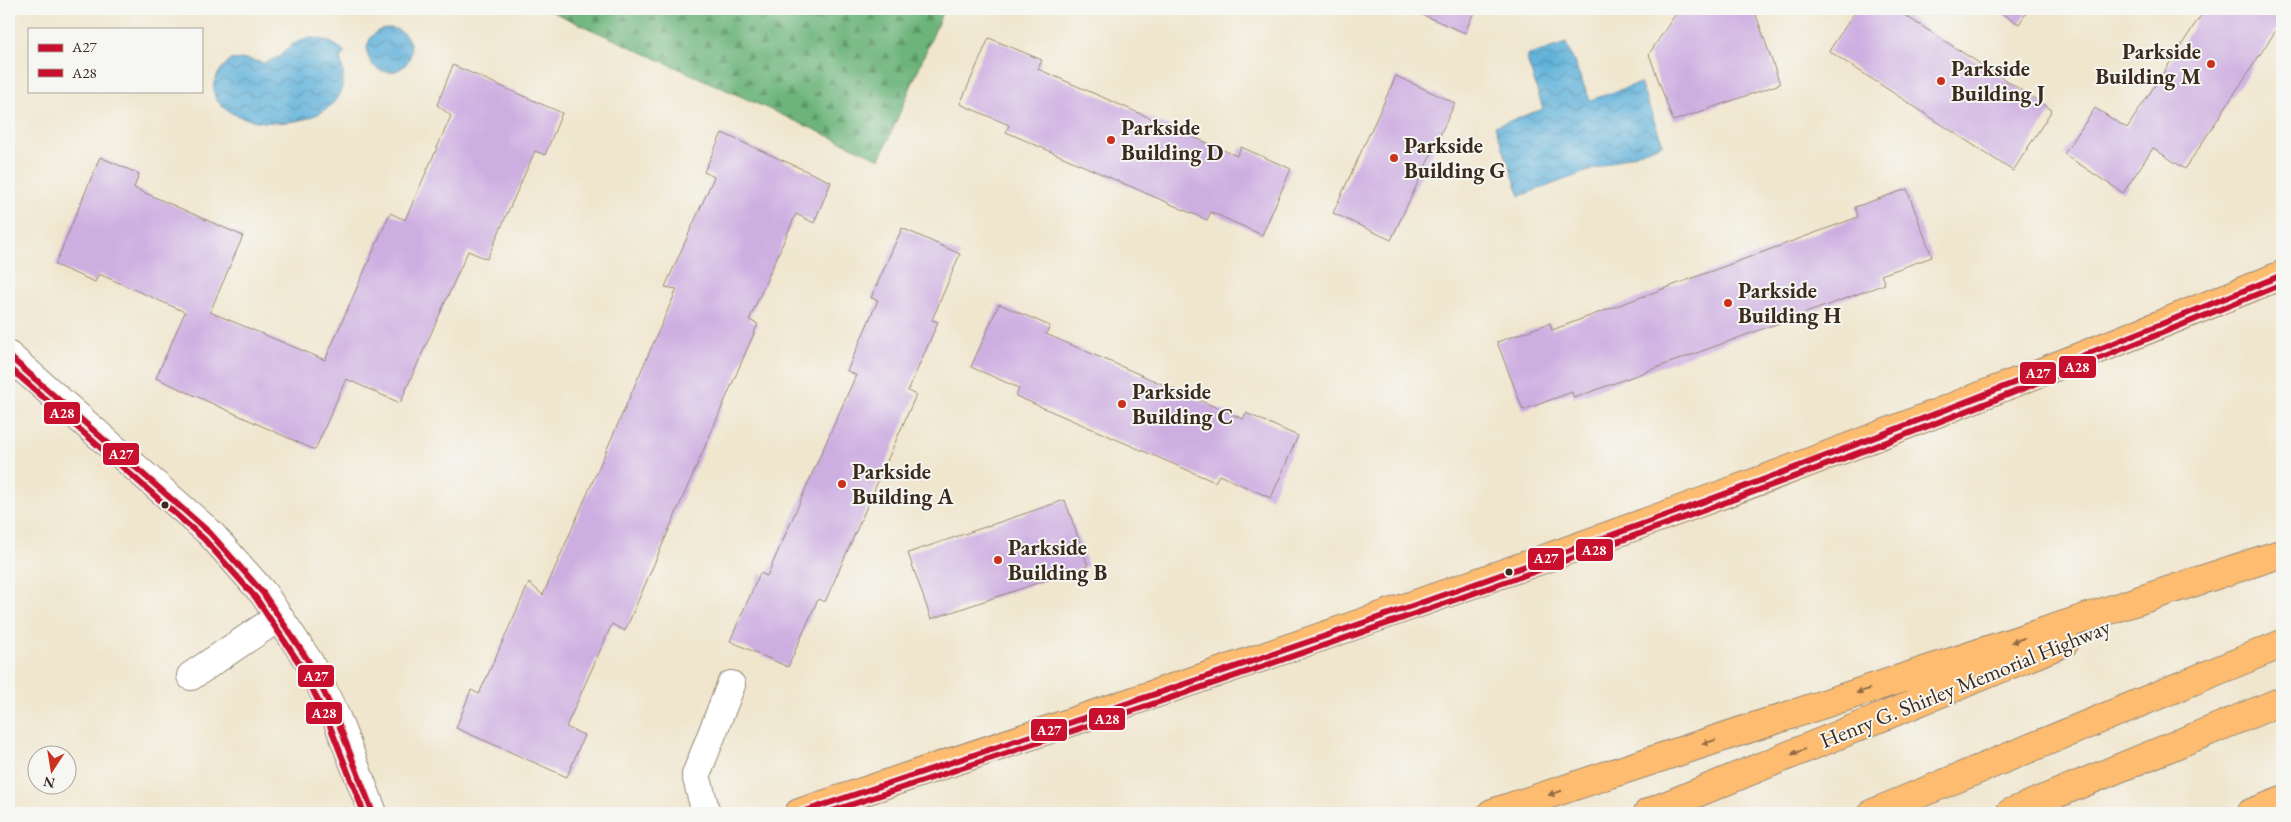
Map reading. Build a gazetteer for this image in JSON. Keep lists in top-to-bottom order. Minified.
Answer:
{"streets":{"main road":["Henry G. Shirley Memorial Highway"]},"places":["Parkside Building M","Parkside Building J","Parkside Building D","Parkside Building G","Parkside Building H","Parkside Building C","Parkside Building A","Parkside Building B"],"lines":["transit line A27","transit line A28"],"legend":["A27","A28"],"north":"bottom"}
